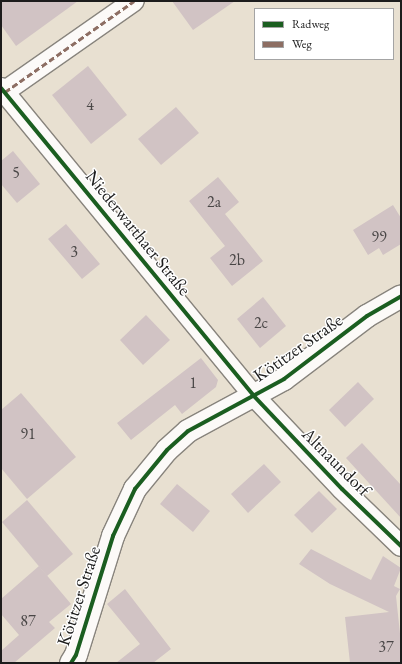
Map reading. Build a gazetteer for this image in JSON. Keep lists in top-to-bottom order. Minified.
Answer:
{"streets":{"street":["Niederwarthaer Straße","Kötitzer Straße","Altnaundorf"]},"crossings":[["Niederwarthaer Straße","Kötitzer Straße"],["Niederwarthaer Straße","Altnaundorf"],["Kötitzer Straße","Altnaundorf"]],"house_numbers":["4","5","2a","99","3","2b","2c","1","91","87","37"],"legend":["Radweg","Weg"]}
